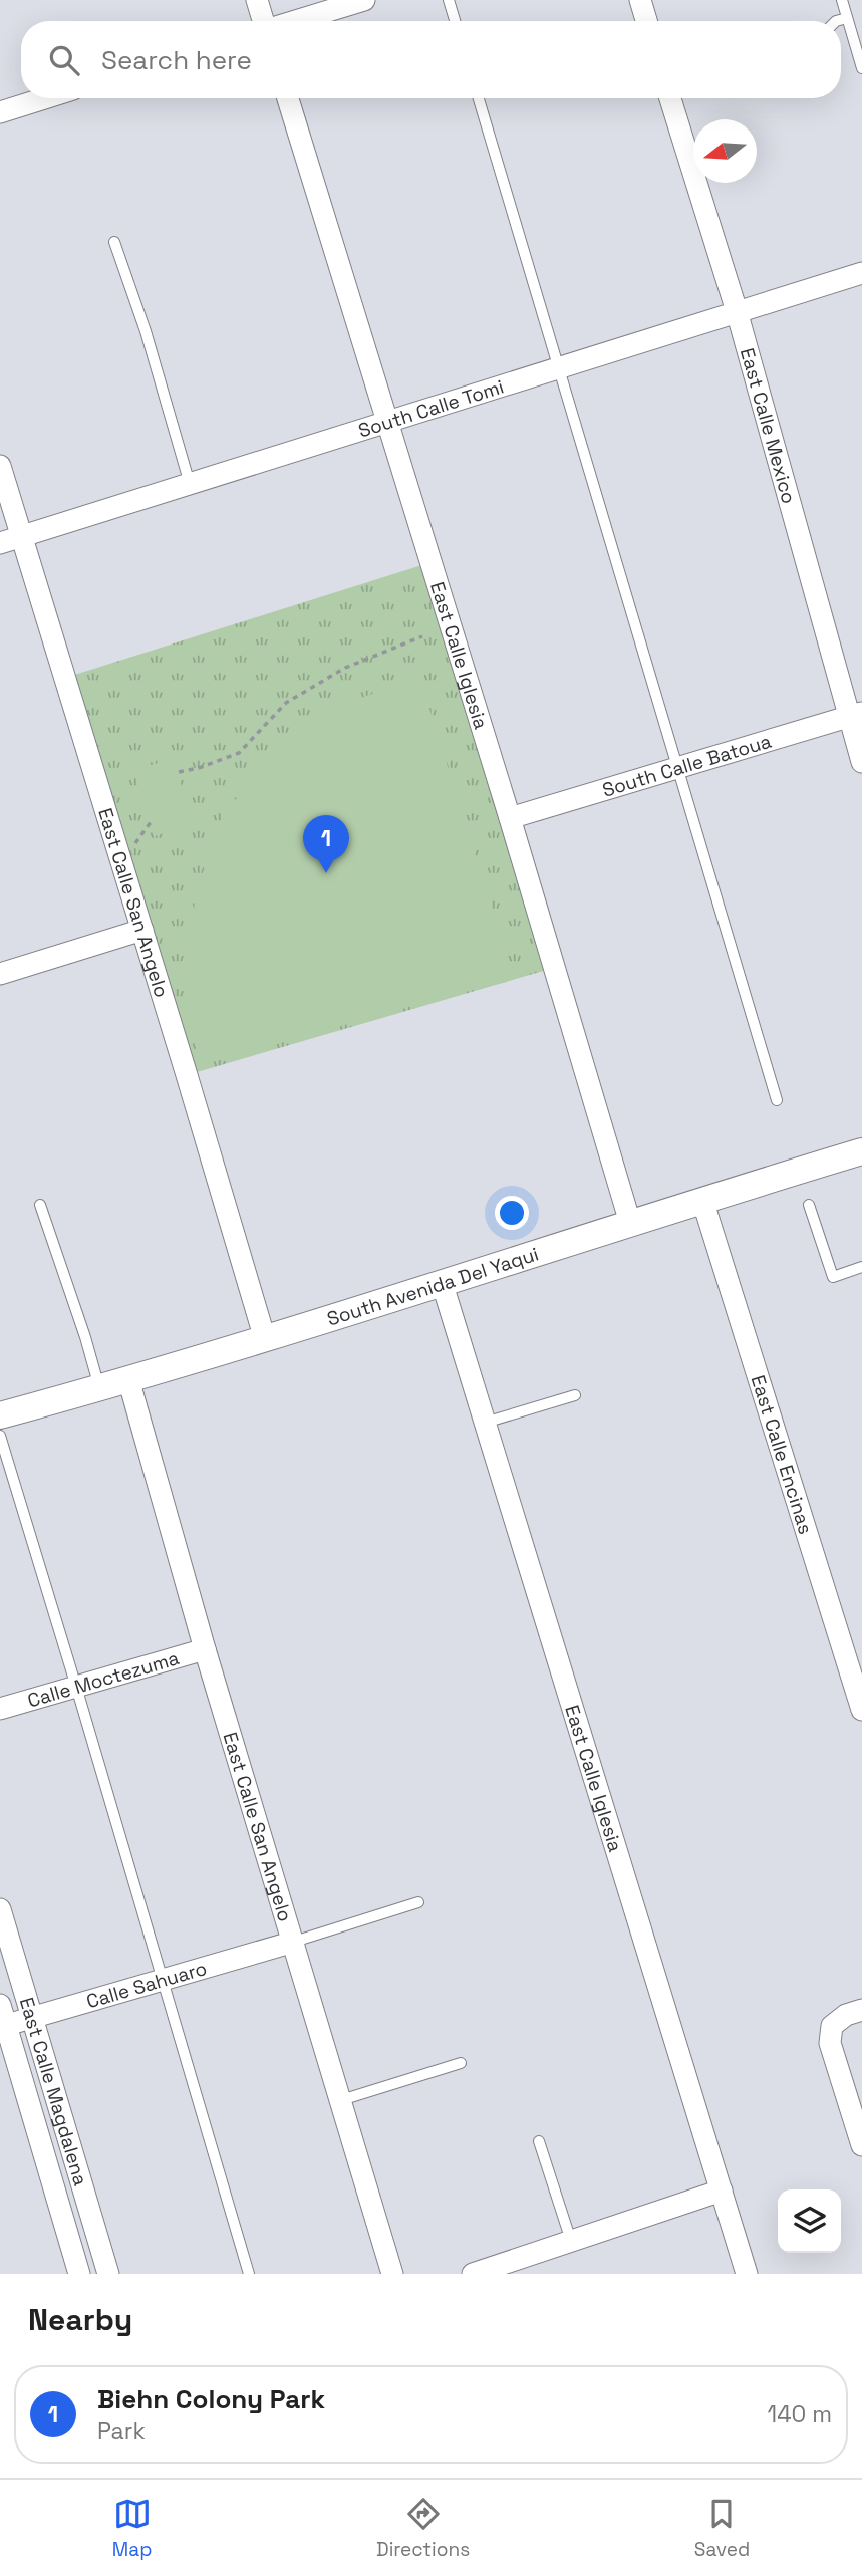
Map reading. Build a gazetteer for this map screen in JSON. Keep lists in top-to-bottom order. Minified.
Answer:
{"streets":{"street":["South Calle Tomi","East Calle Mexico","East Calle Iglesia","South Calle Batoua","East Calle San Angelo","South Avenida Del Yaqui","East Calle Encinas","Calle Moctezuma","Calle Sahuaro","East Calle Magdalena"]},"crossings":[["South Calle Tomi","East Calle Mexico"],["South Calle Tomi","East Calle Iglesia"],["South Calle Tomi","East Calle San Angelo"],["East Calle Mexico","South Calle Batoua"],["East Calle Iglesia","South Calle Batoua"],["East Calle Iglesia","South Avenida Del Yaqui"],["East Calle San Angelo","South Avenida Del Yaqui"],["East Calle San Angelo","Calle Moctezuma"],["East Calle San Angelo","Calle Sahuaro"],["South Avenida Del Yaqui","East Calle Encinas"],["Calle Sahuaro","East Calle Magdalena"]],"north":"left","page":{"search":"Search here","pins":"1","heading":"Nearby","list":[{"mark":"1","name":"Biehn Colony Park","note":"Park","value":"140 m"}],"nav":["Map","Directions","Saved"]}}
